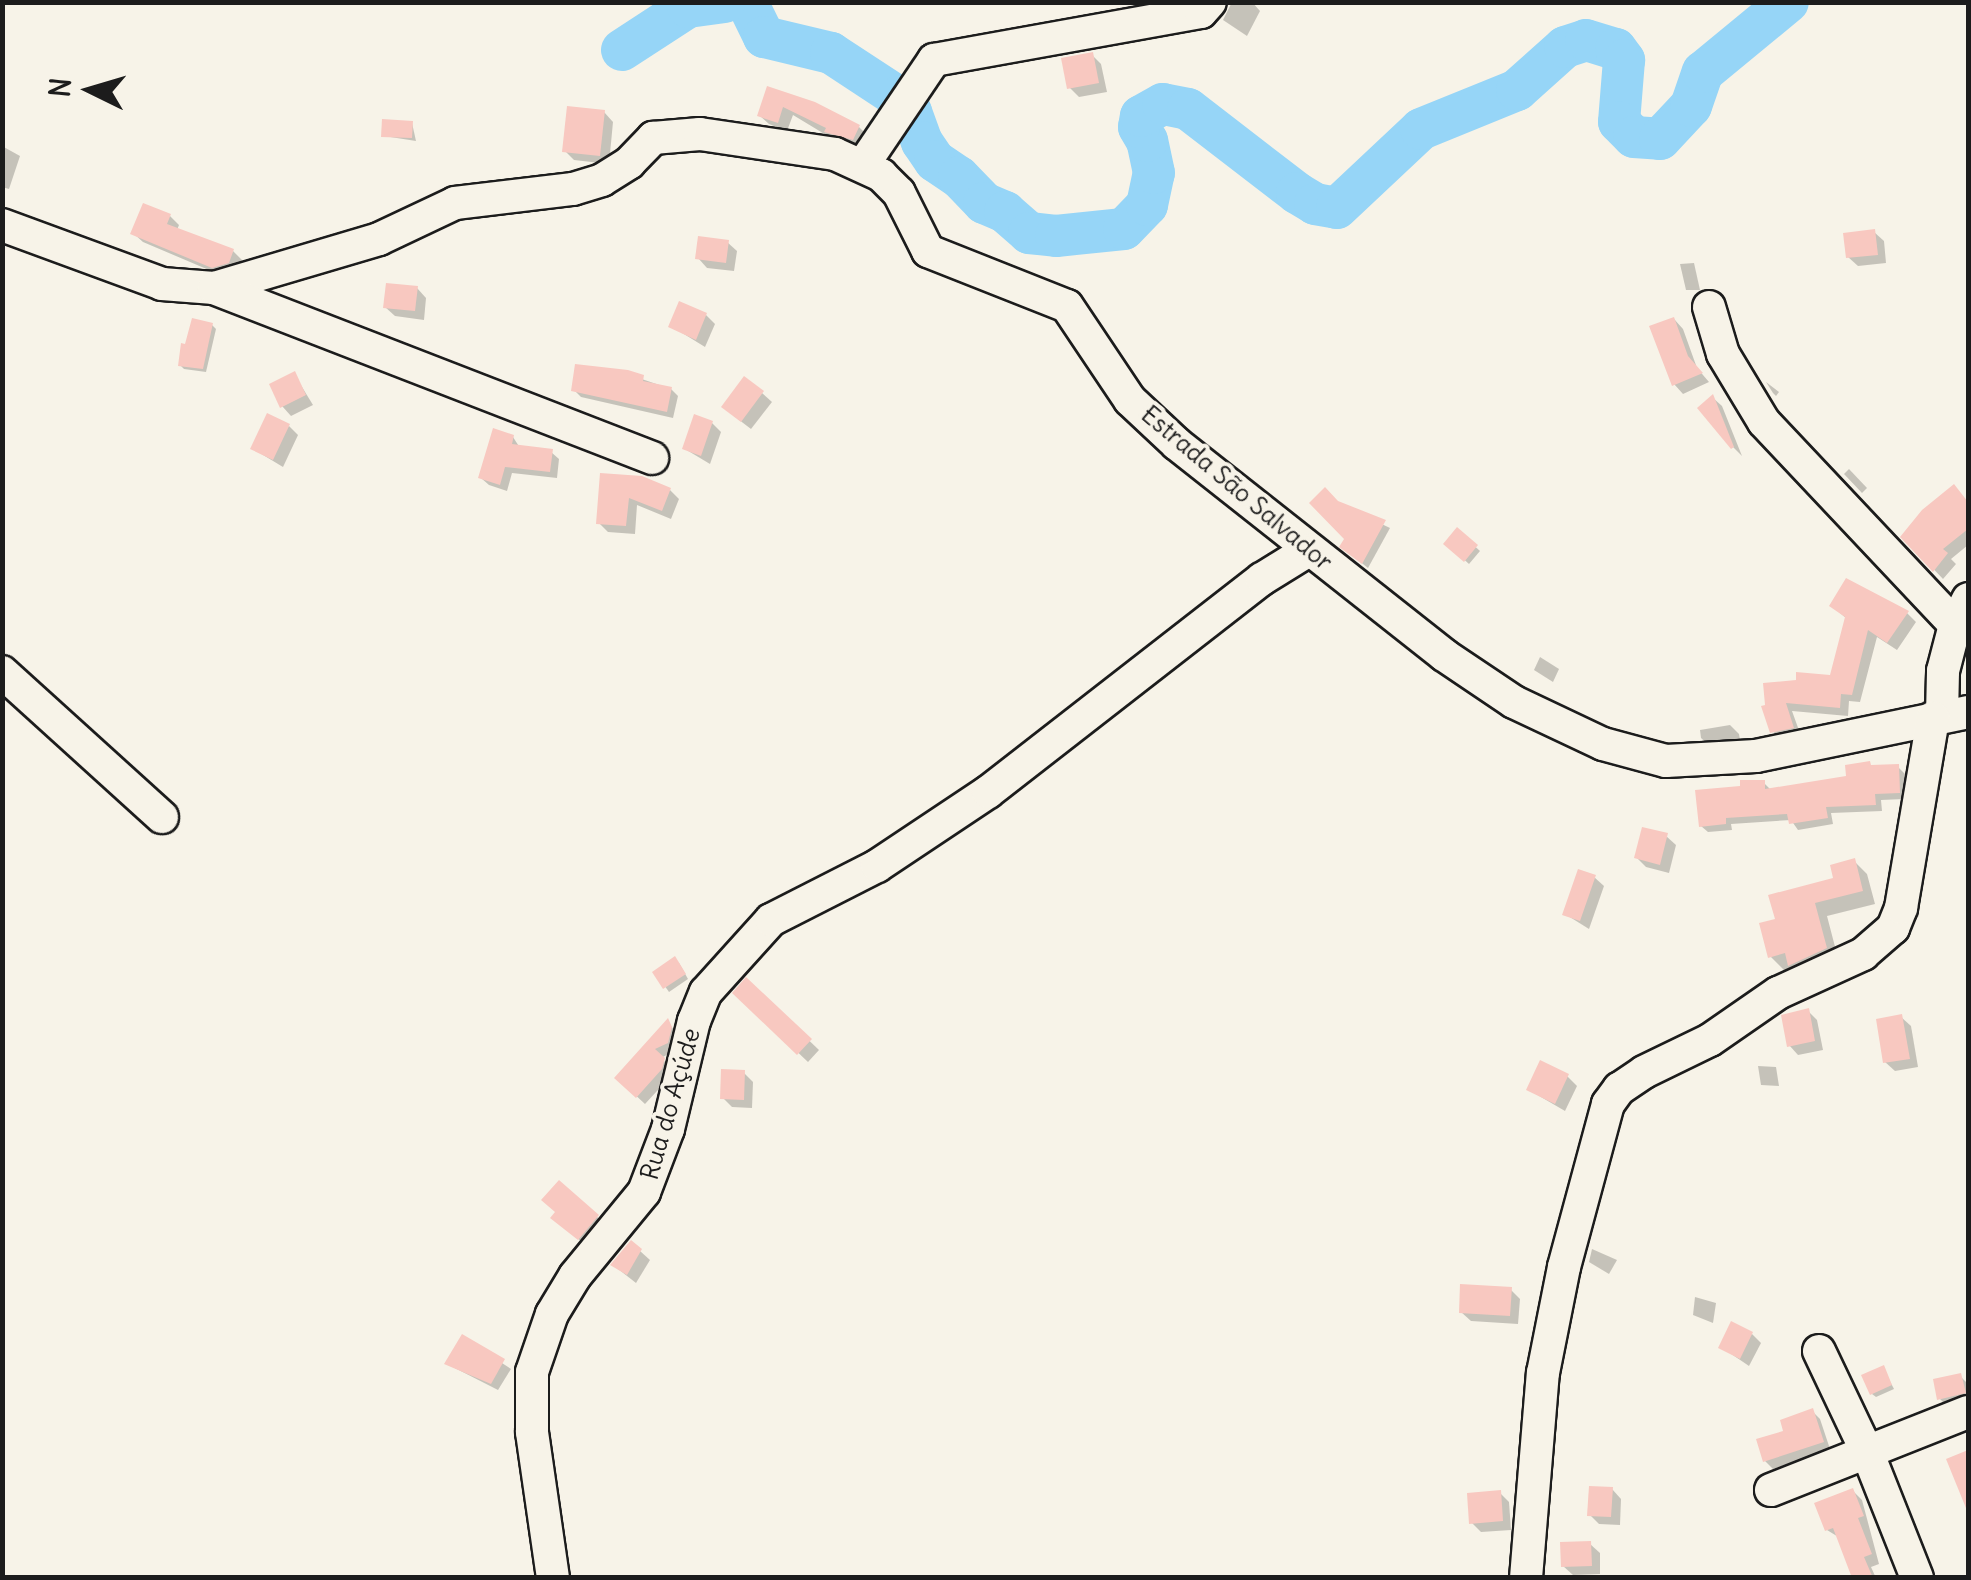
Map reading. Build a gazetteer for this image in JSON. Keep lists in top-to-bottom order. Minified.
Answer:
{"streets":{"street":["Estrada São Salvador","Rua do Açúde"]},"crossings":[["Estrada São Salvador","Rua do Açúde"]],"north":"left"}
